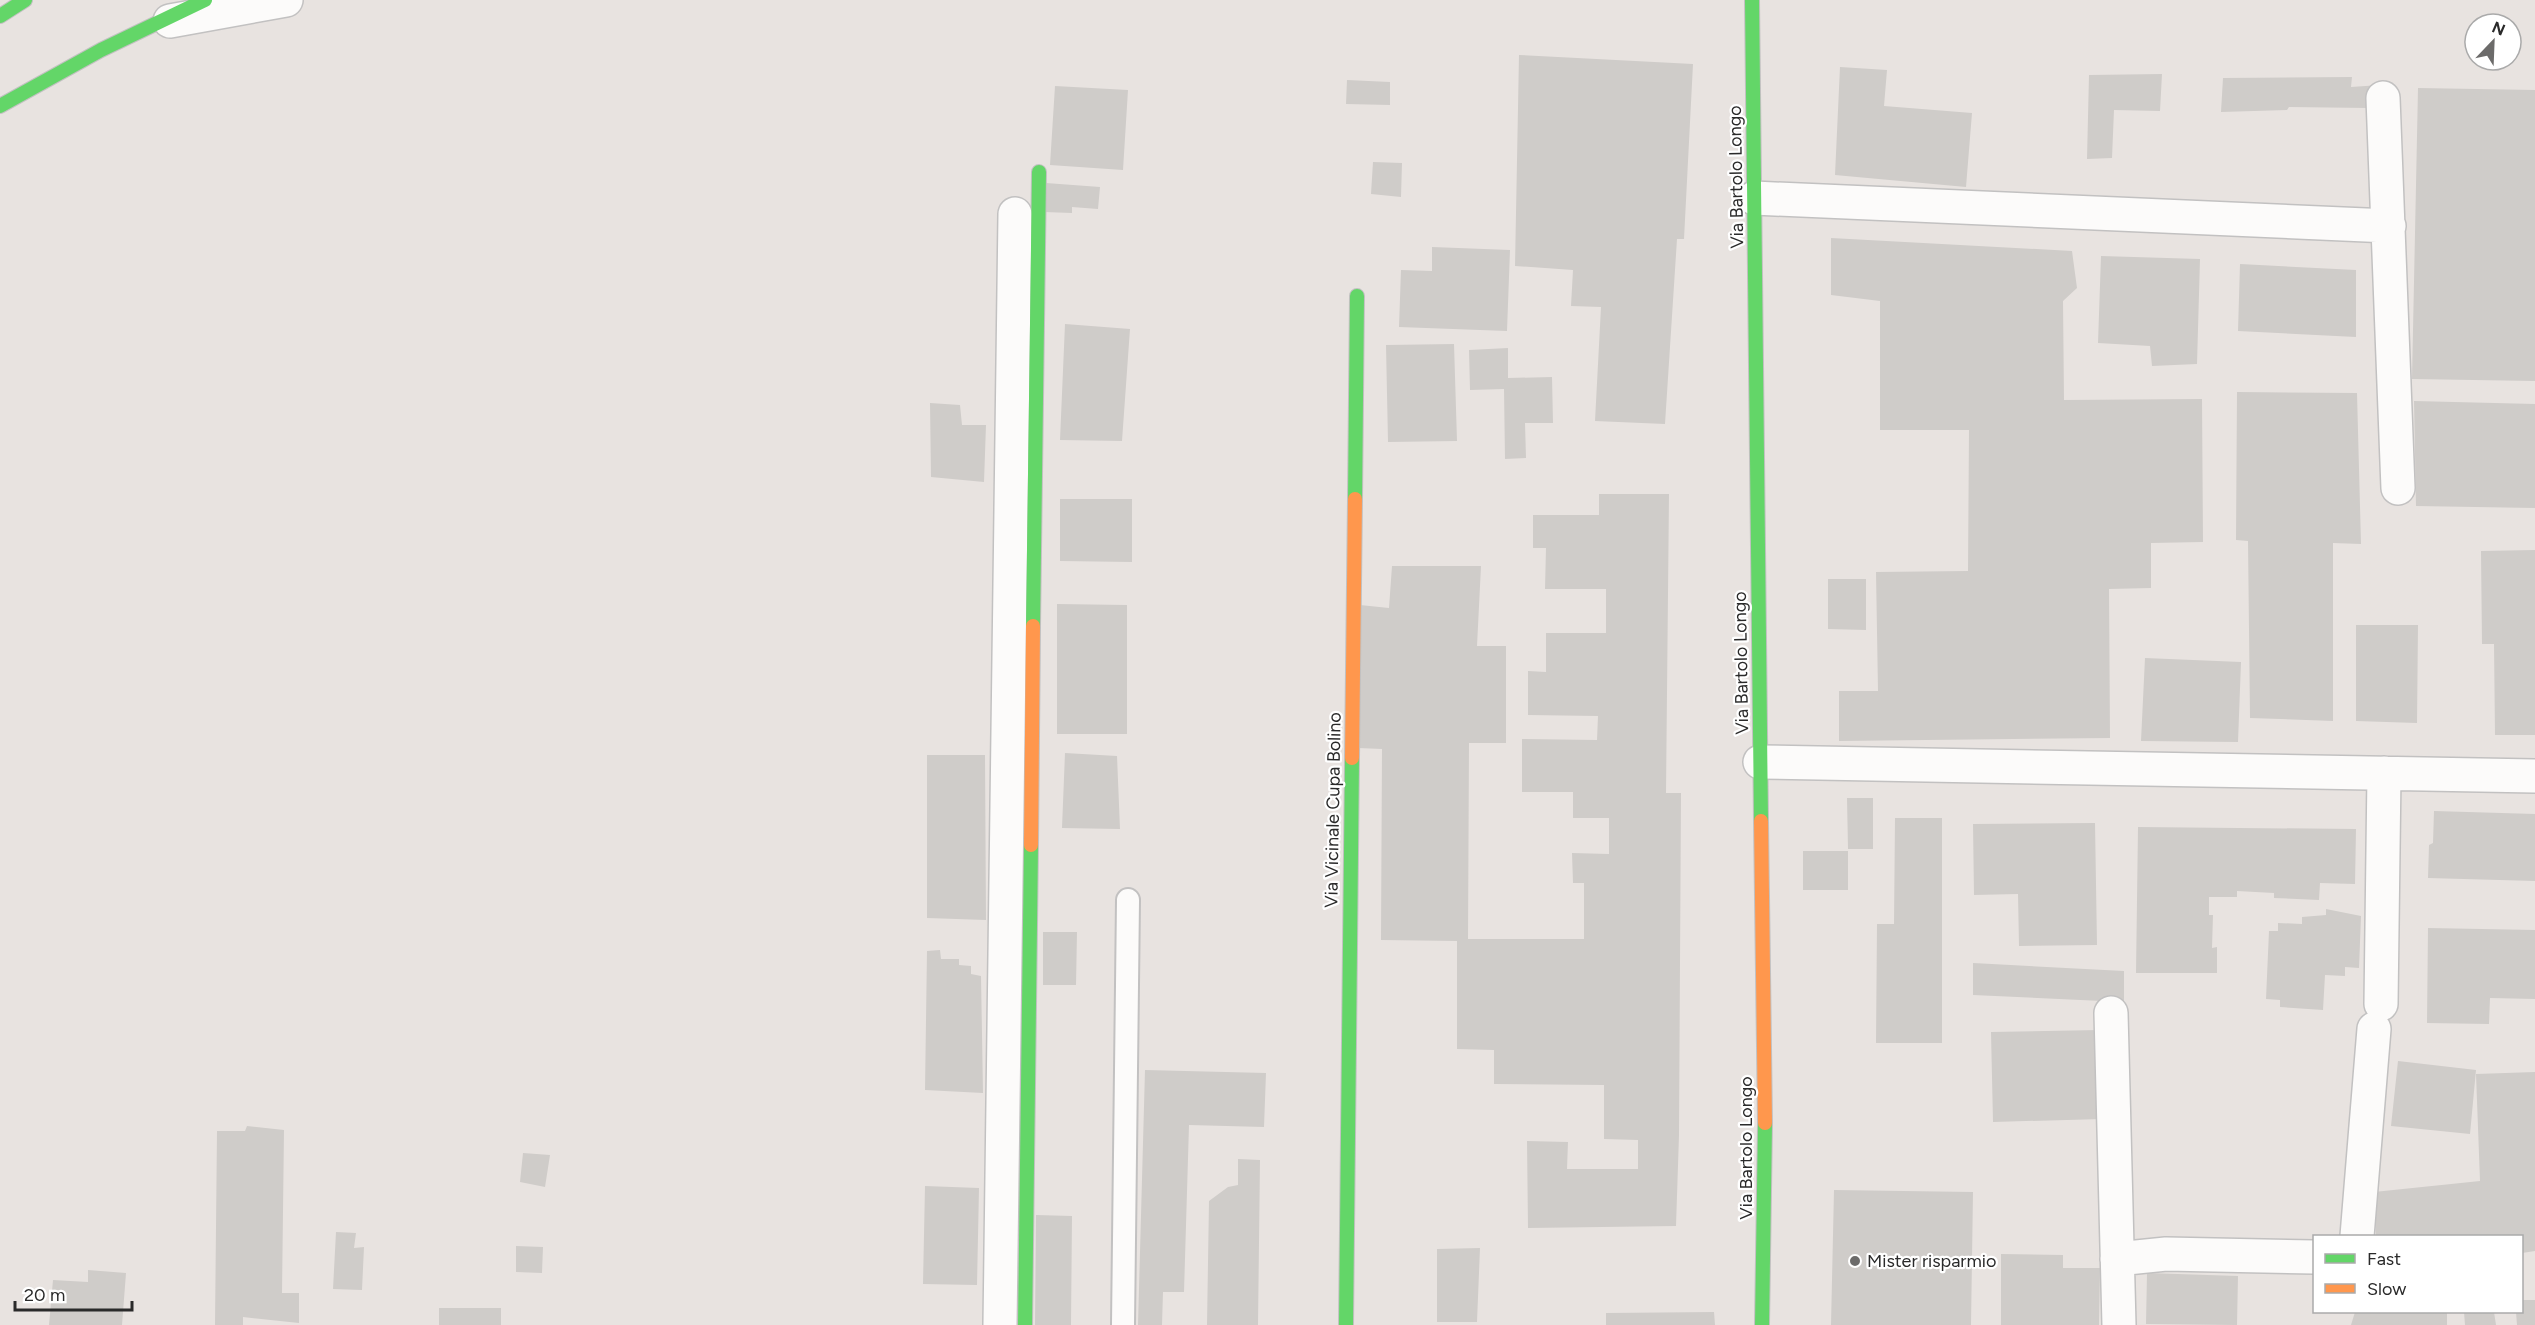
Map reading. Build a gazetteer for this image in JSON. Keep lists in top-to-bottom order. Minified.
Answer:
{"streets":{"street":["Via Bartolo Longo","Via Vicinale Cupa Bolino"]},"places":["Mister risparmio"],"legend":["Fast","Slow"],"scale_bar":"20 m","north":"top right"}
